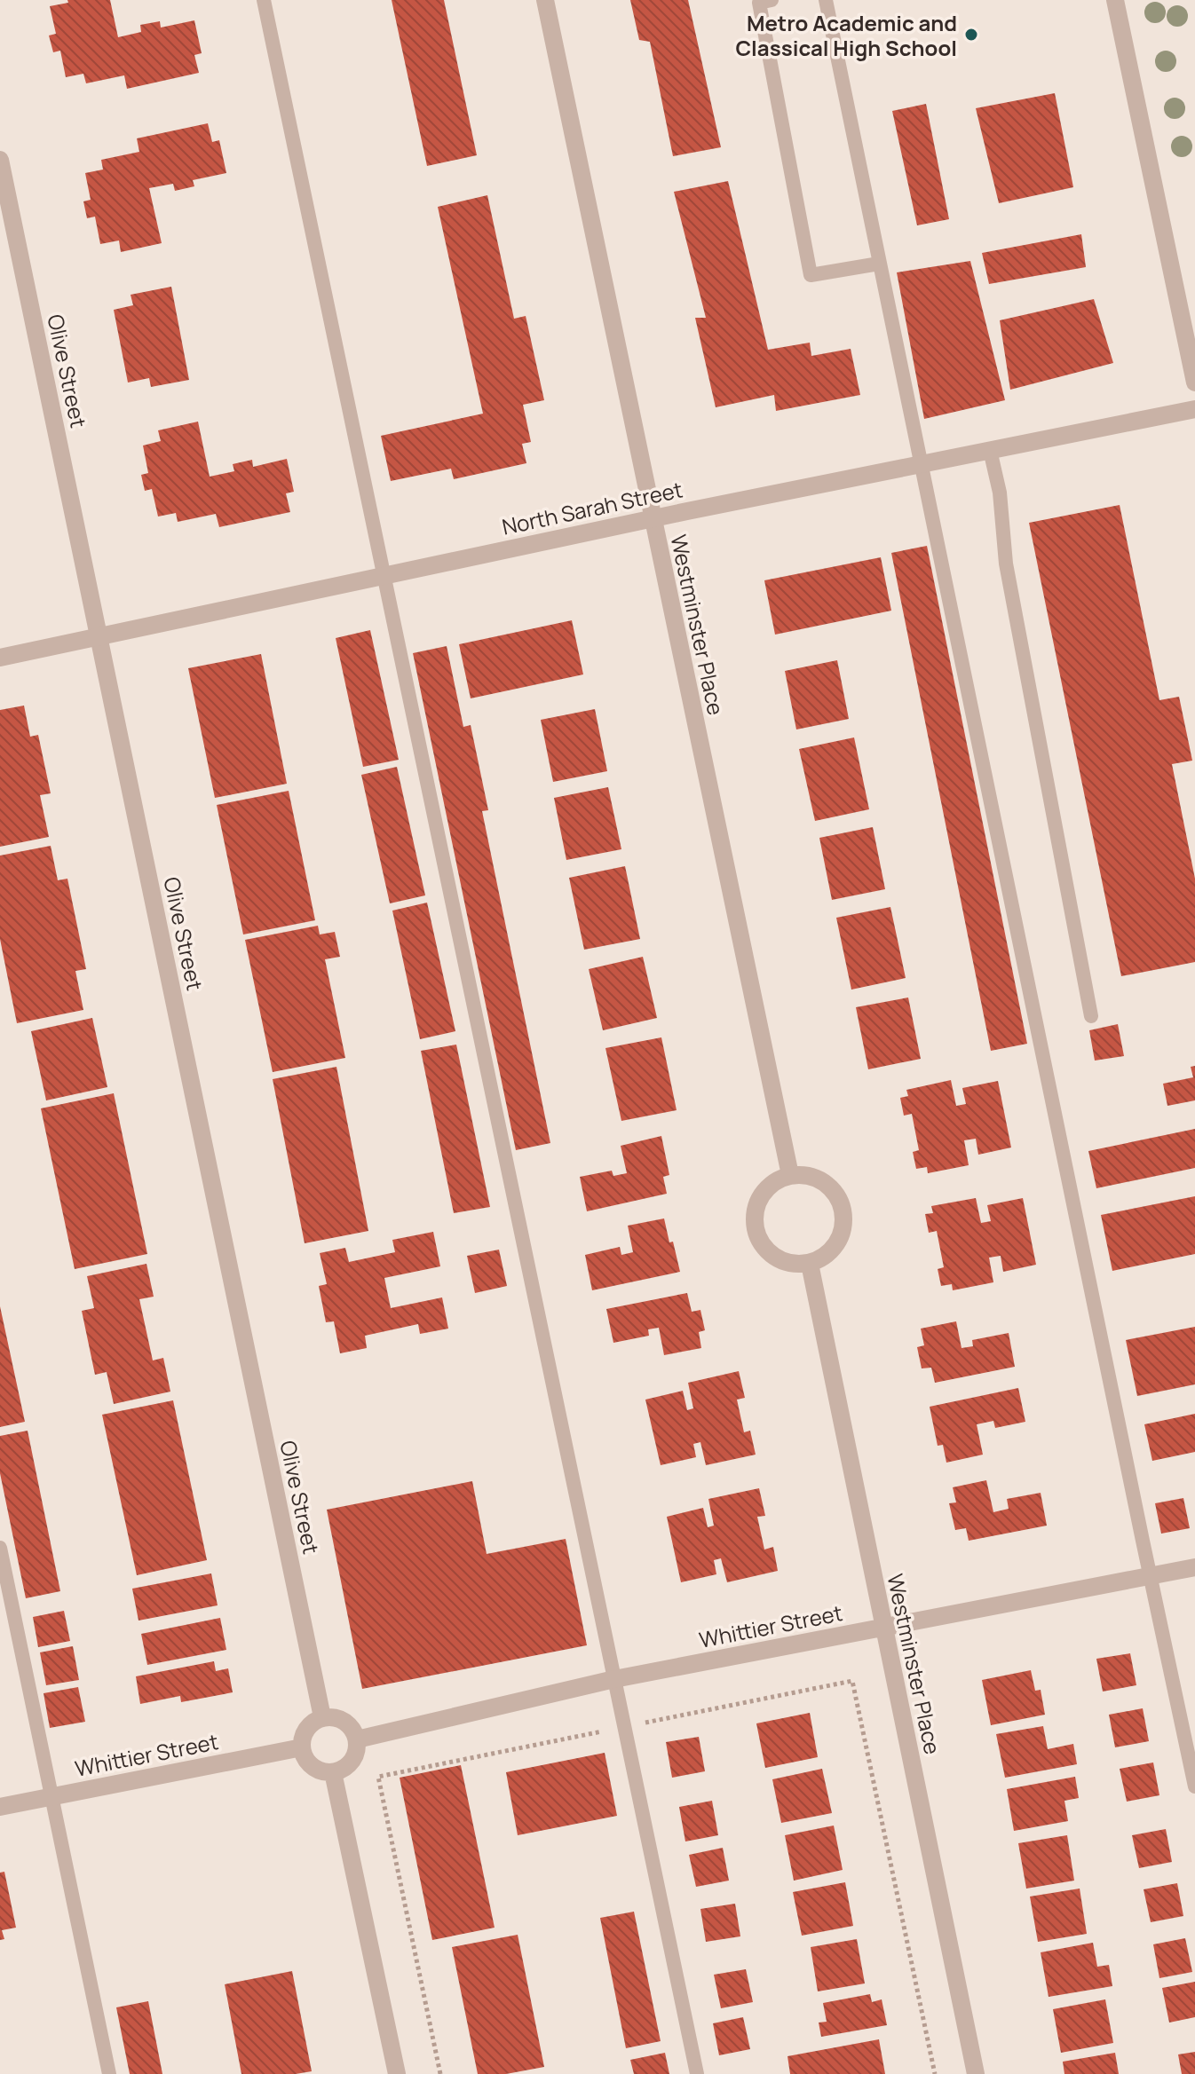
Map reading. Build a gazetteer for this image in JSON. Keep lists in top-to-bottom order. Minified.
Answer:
{"streets":{"street":["Olive Street","North Sarah Street","Westminster Place","Whittier Street"]},"crossings":[["Olive Street","North Sarah Street"],["Olive Street","Whittier Street"],["North Sarah Street","Westminster Place"],["Westminster Place","Whittier Street"]],"places":["Metro Academic and Classical High School"]}
